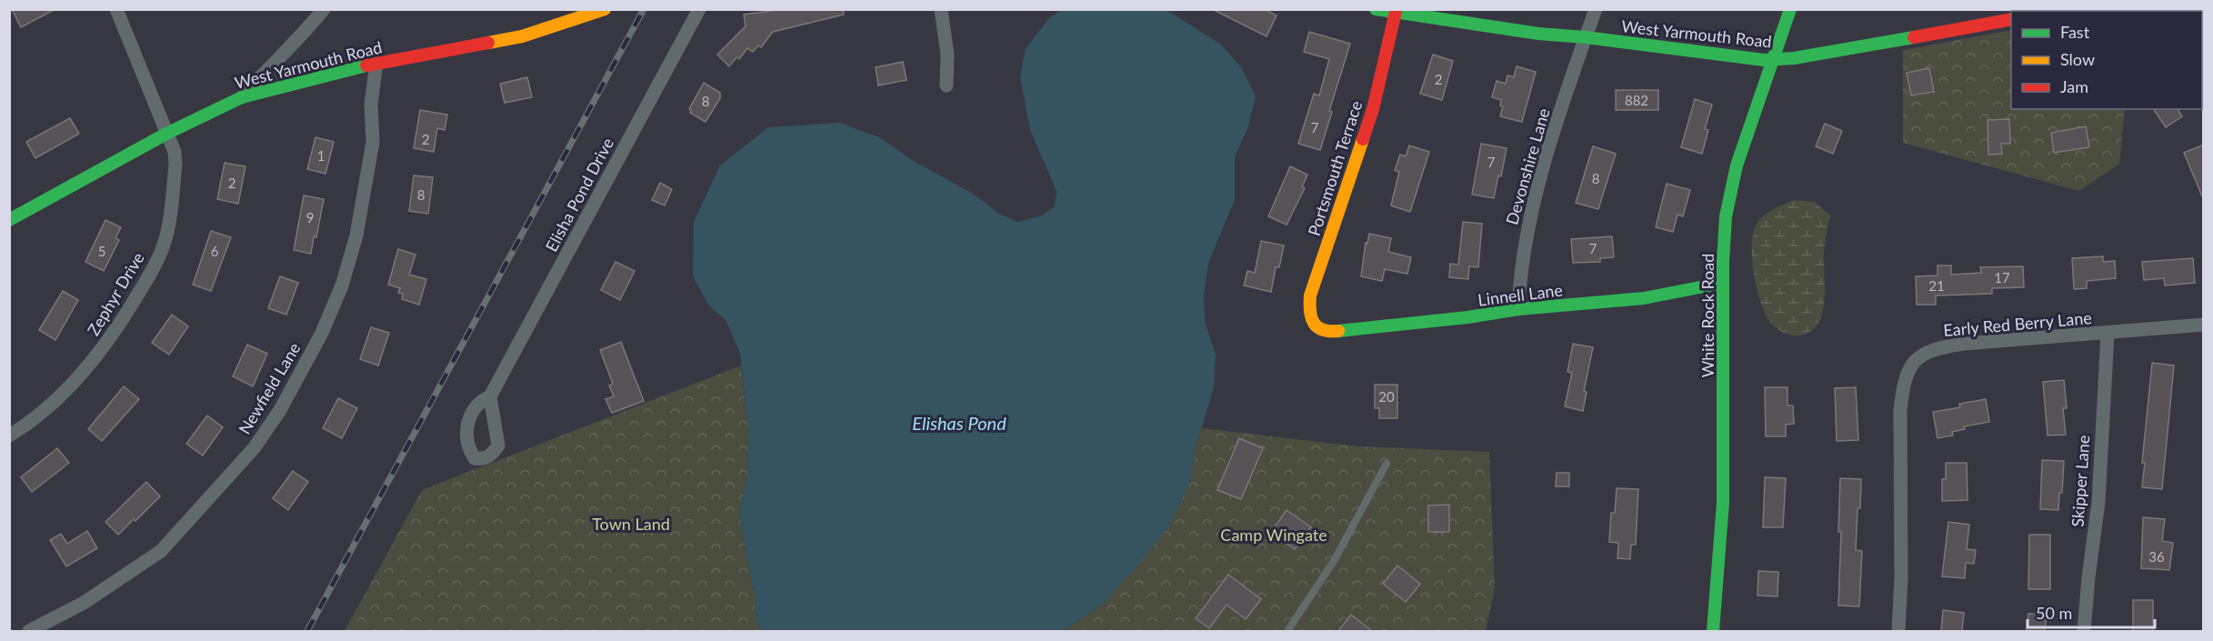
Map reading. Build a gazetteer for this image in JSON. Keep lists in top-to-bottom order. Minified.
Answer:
{"streets":{"street":["West Yarmouth Road","Devonshire Lane","Portsmouth Terrace","Elisha Pond Drive","Zephyr Drive","Linnell Lane","White Rock Road","Early Red Berry Lane","Newfield Lane","Skipper Lane"]},"crossings":[["West Yarmouth Road","Devonshire Lane"],["West Yarmouth Road","Portsmouth Terrace"],["West Yarmouth Road","Zephyr Drive"],["West Yarmouth Road","White Rock Road"],["West Yarmouth Road","Newfield Lane"],["Devonshire Lane","Linnell Lane"],["Portsmouth Terrace","Linnell Lane"],["Linnell Lane","White Rock Road"],["Early Red Berry Lane","Skipper Lane"]],"water":["Elishas Pond"],"parks":["Town Land","Camp Wingate"],"house_numbers":["2","882","8","7","2","1","7","8","2","8","9","7","5","6","17","21","20","36"],"legend":["Fast","Slow","Jam"],"scale_bar":"50 m"}
